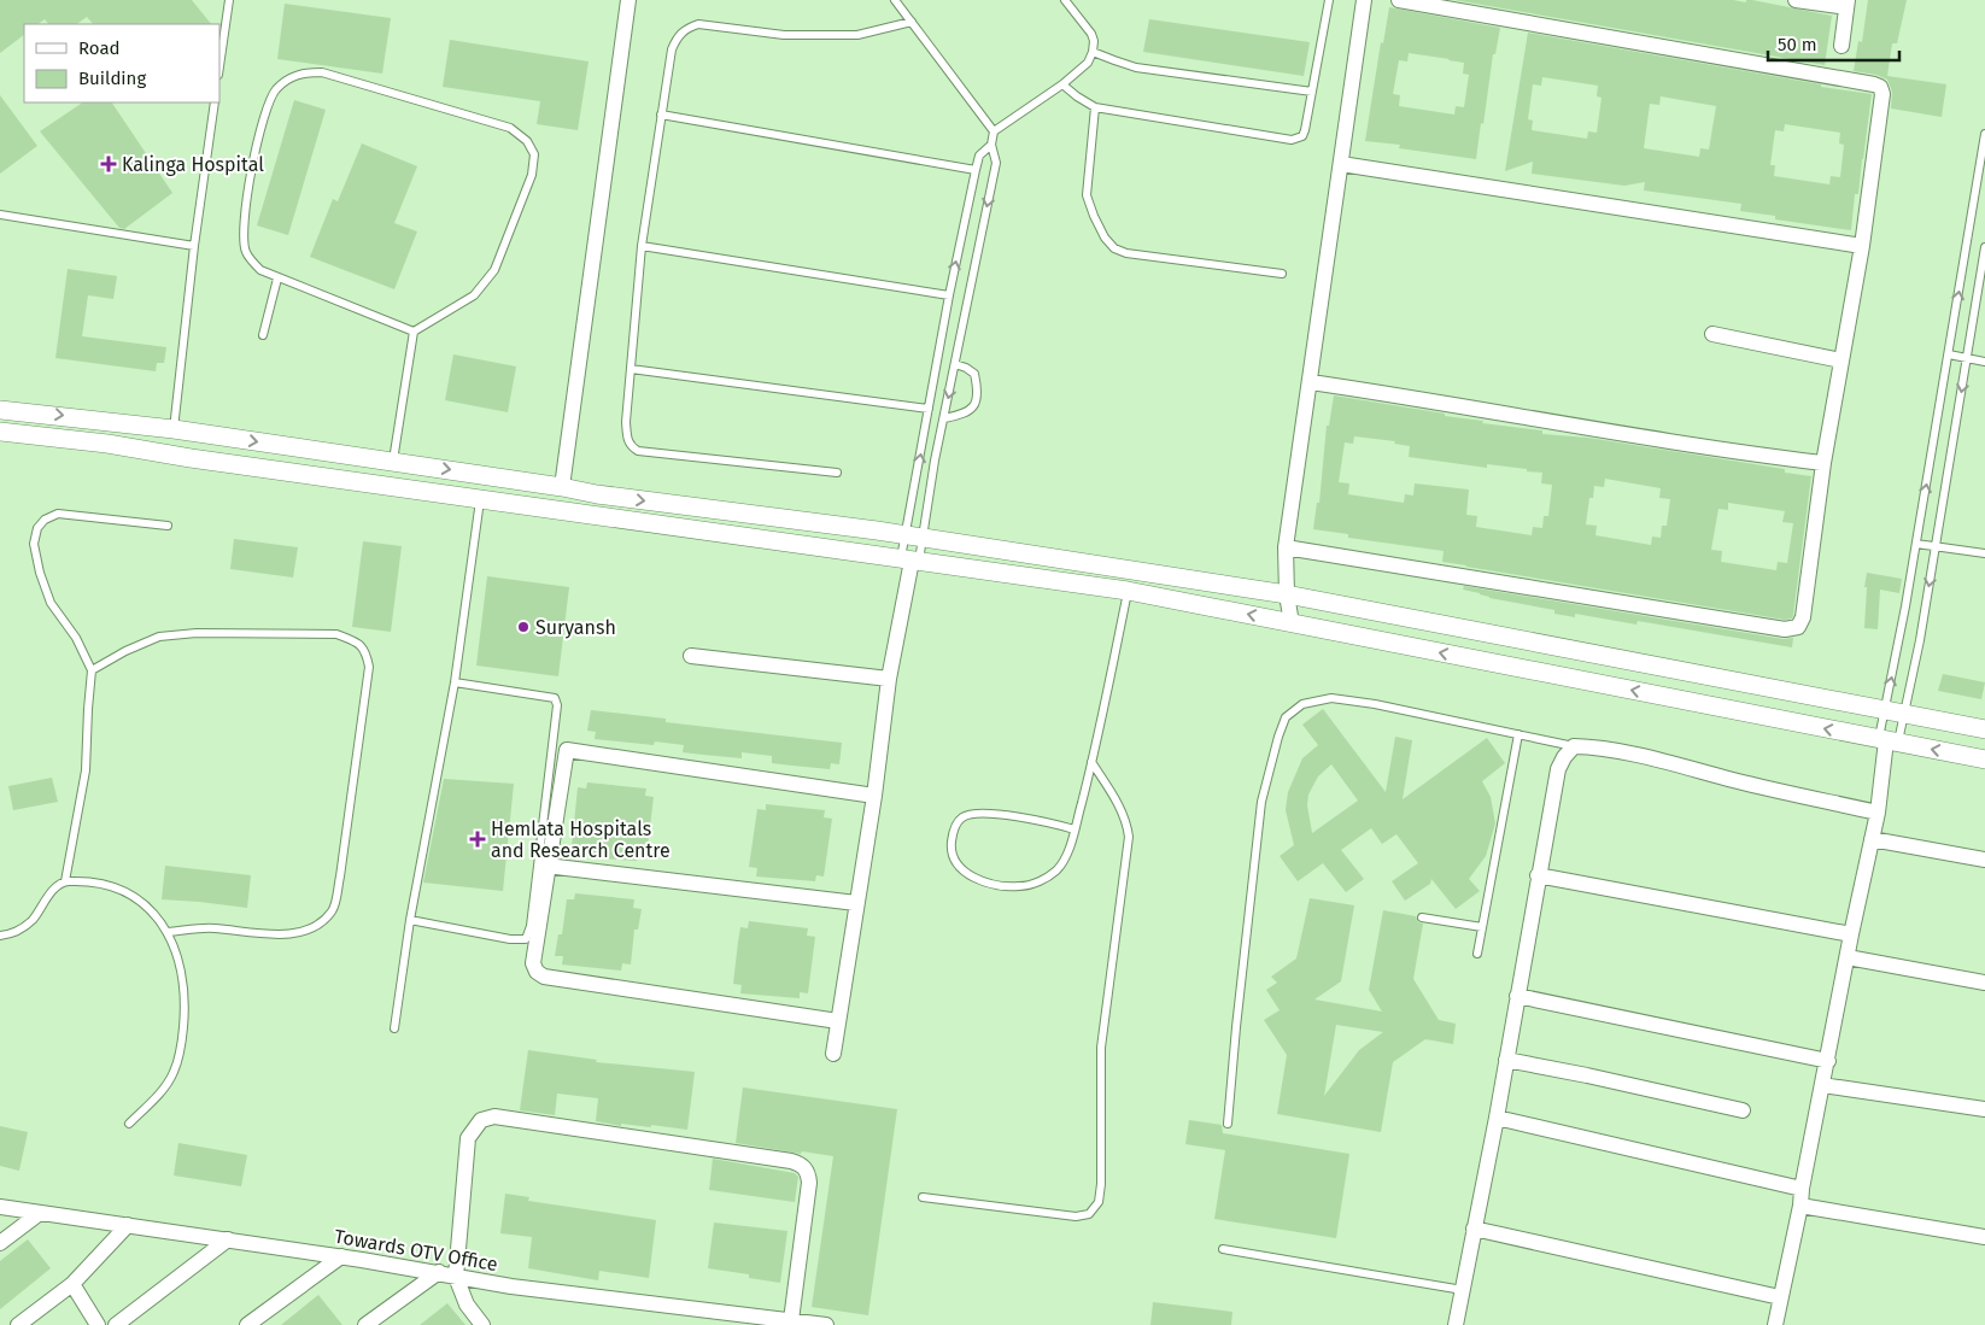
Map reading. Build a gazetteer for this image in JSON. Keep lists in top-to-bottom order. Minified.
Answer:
{"streets":{"street":["Towards OTV Office"]},"places":{"health":["Kalinga Hospital","Hemlata Hospitals and Research Centre"],"other":["Suryansh"]},"legend":["Road","Building"],"scale_bar":"50 m"}
